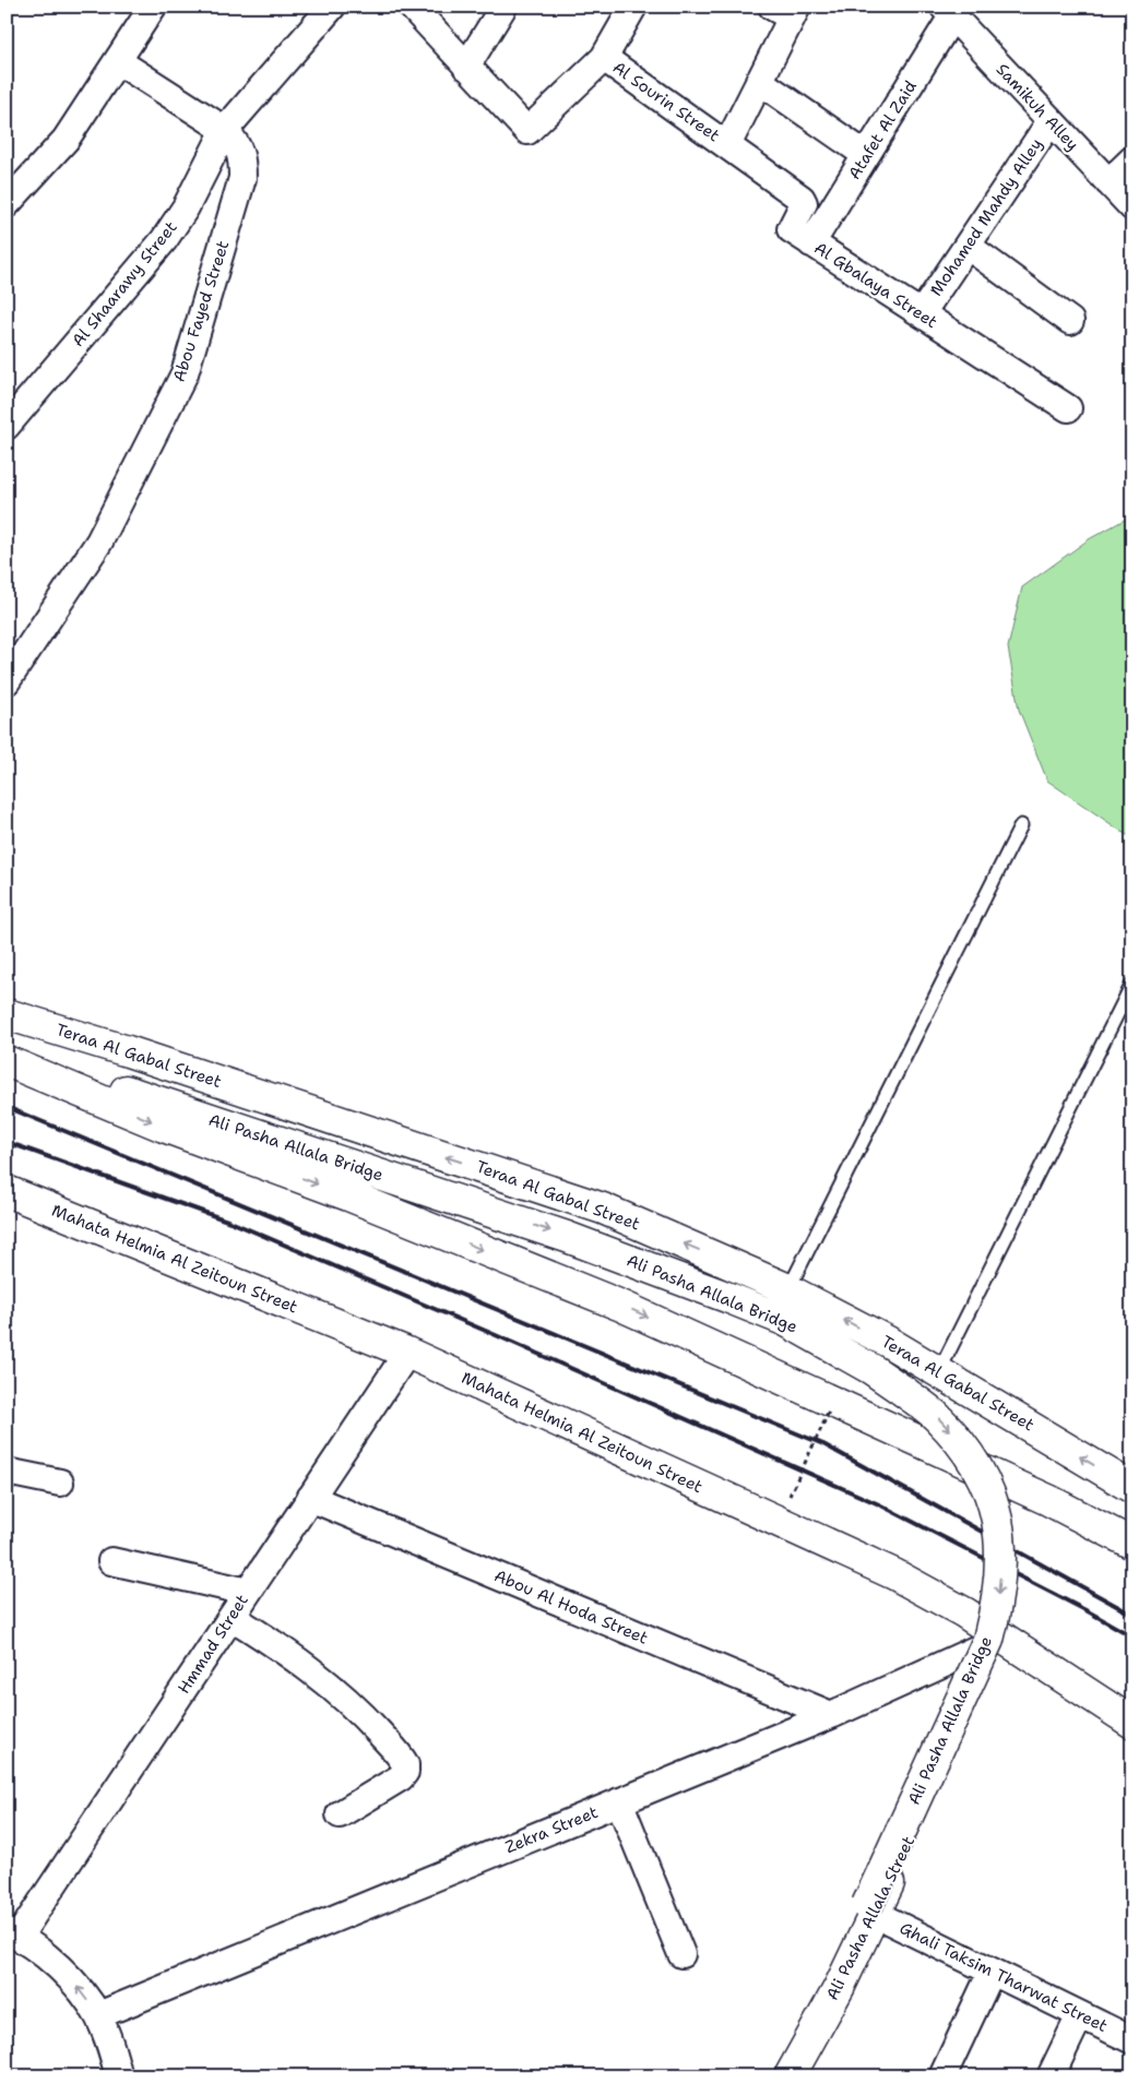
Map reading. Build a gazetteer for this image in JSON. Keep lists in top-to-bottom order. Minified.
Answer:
{"streets":{"street":["Al Sourin Street","Samikuh Alley","Atafet Al Zaid","Mohamed Mahdy Alley","Al Shaarawy Street","Al Gbalaya Street","Abou Fayed Street","Teraa Al Gabal Street","Ali Pasha Allala Bridge","Mahata Helmia Al Zeitoun Street","Abou Al Hoda Street","Hmmad Street","Zekra Street","Ali Pasha Allala Street","Ghali Taksim Tharwat Street"]},"crossings":[["Al Sourin Street","Al Gbalaya Street"],["Samikuh Alley","Atafet Al Zaid"],["Samikuh Alley","Mohamed Mahdy Alley"],["Atafet Al Zaid","Al Gbalaya Street"],["Mohamed Mahdy Alley","Al Gbalaya Street"],["Al Shaarawy Street","Abou Fayed Street"],["Ali Pasha Allala Bridge","Ali Pasha Allala Street"],["Ali Pasha Allala Bridge","Ghali Taksim Tharwat Street"],["Mahata Helmia Al Zeitoun Street","Hmmad Street"],["Mahata Helmia Al Zeitoun Street","Zekra Street"],["Mahata Helmia Al Zeitoun Street","Ali Pasha Allala Street"],["Abou Al Hoda Street","Hmmad Street"],["Abou Al Hoda Street","Zekra Street"],["Zekra Street","Ali Pasha Allala Street"],["Ali Pasha Allala Street","Ghali Taksim Tharwat Street"]]}
